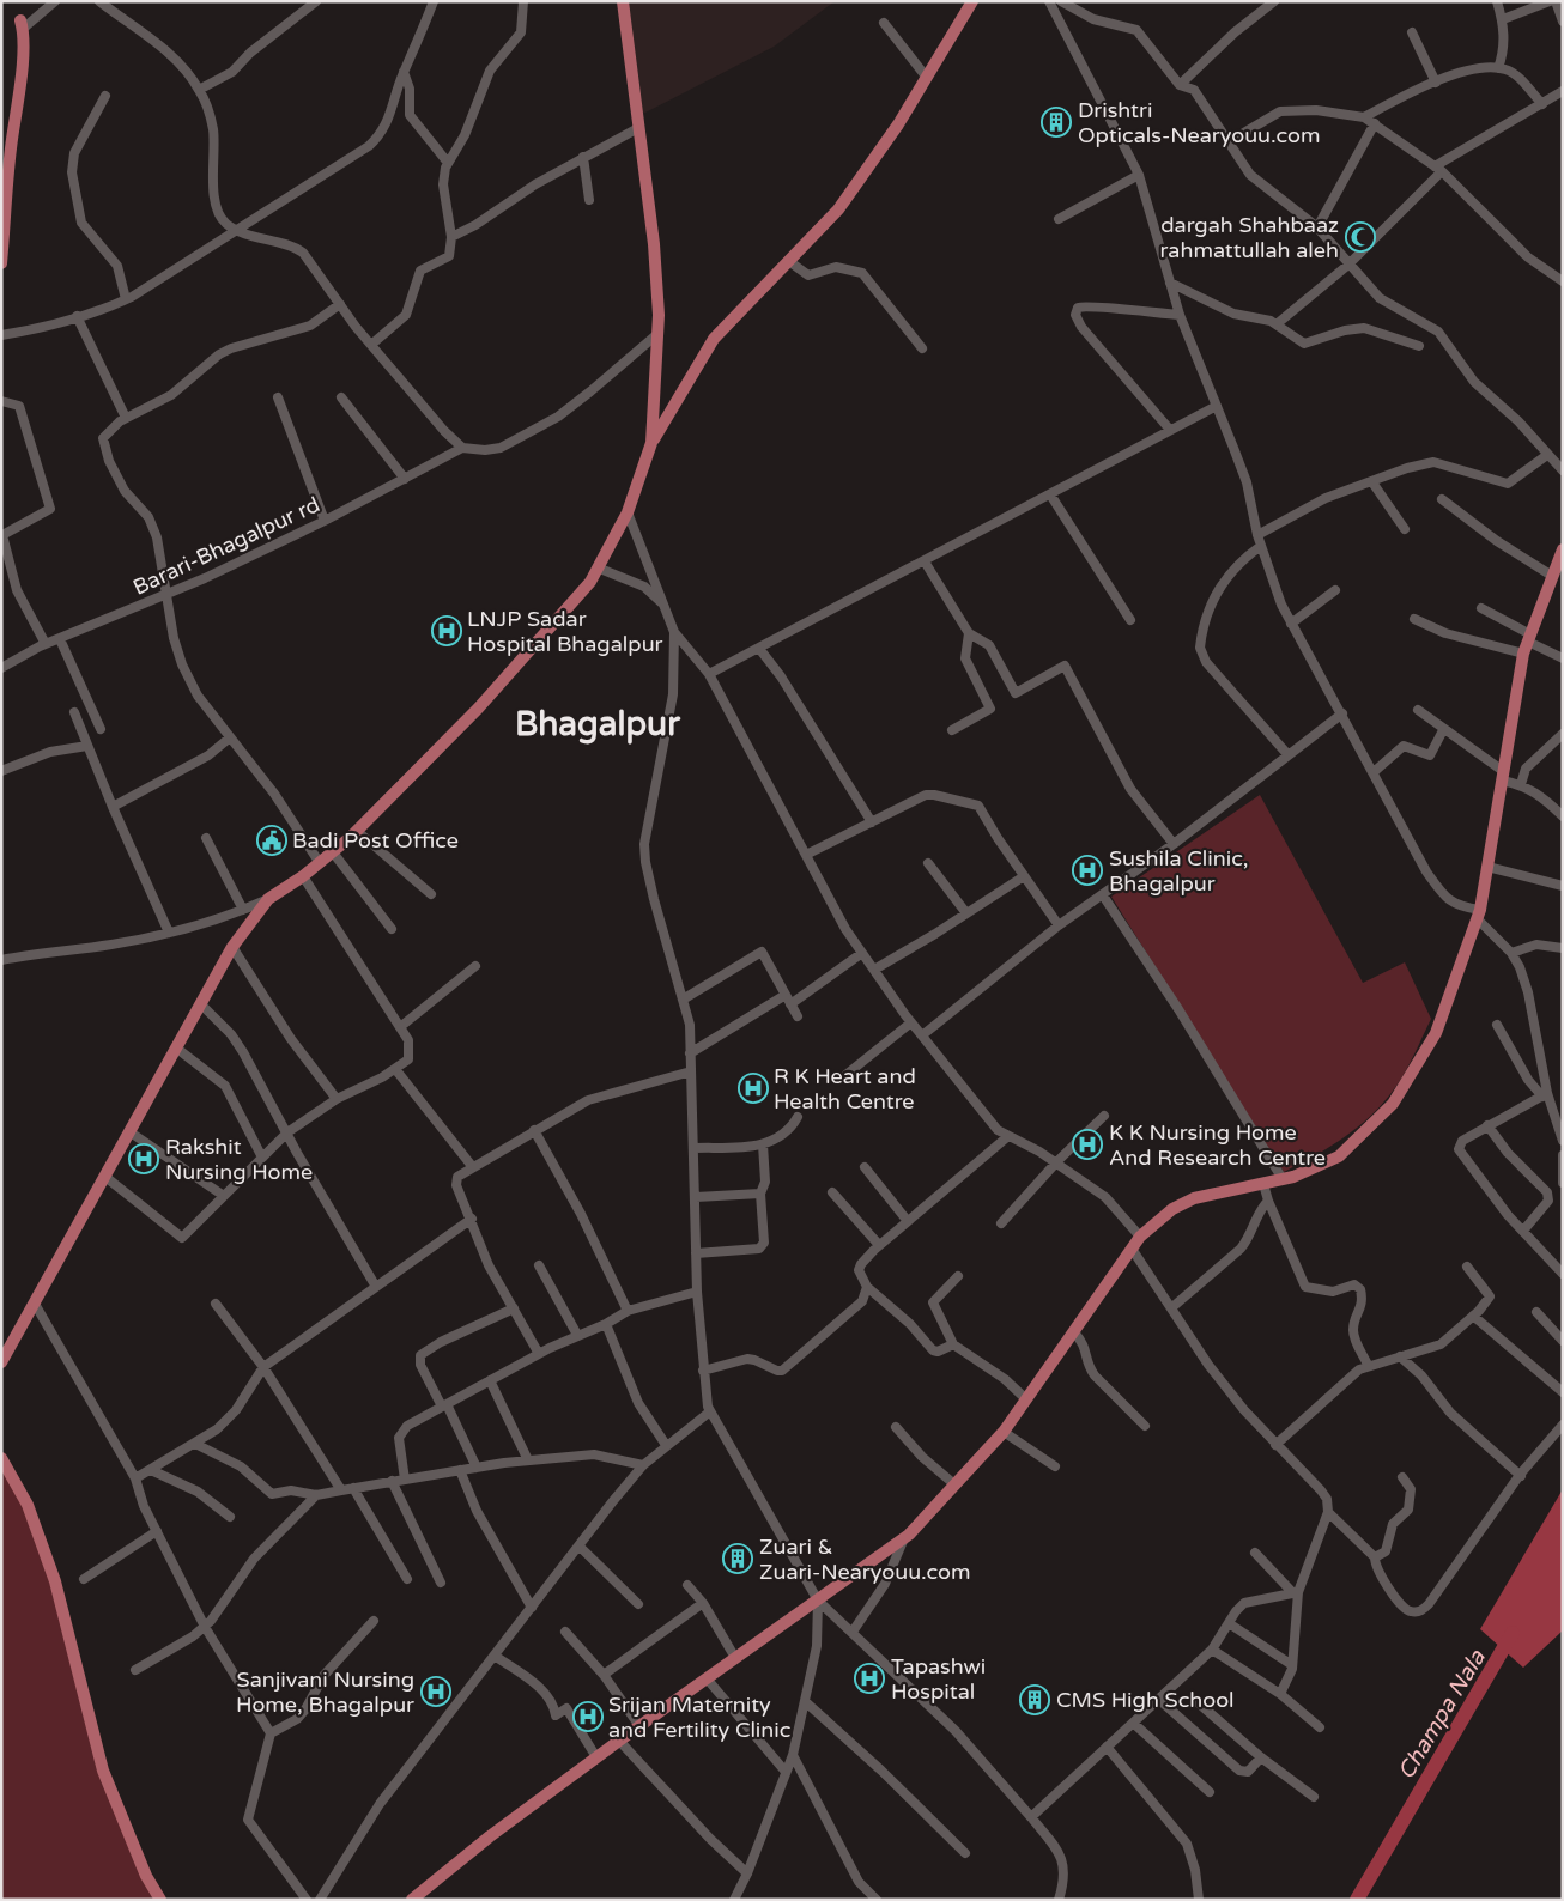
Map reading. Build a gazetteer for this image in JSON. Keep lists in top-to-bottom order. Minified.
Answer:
{"streets":{"street":["Barari-Bhagalpur rd"]},"districts":["Bhagalpur"],"water":["Champa Nala"],"places":{"building":["Drishtri Opticals-Nearyouu.com","Zuari & Zuari-Nearyouu.com","CMS High School"],"mosque":["dargah Shahbaaz rahmattullah aleh"],"hospital":["LNJP Sadar Hospital Bhagalpur","Sushila Clinic, Bhagalpur","R K Heart and Health Centre","K K Nursing Home And Research Centre","Rakshit Nursing Home","Tapashwi Hospital","Sanjivani Nursing Home, Bhagalpur","Srijan Maternity and Fertility Clinic"],"public building":["Badi Post Office"]}}
